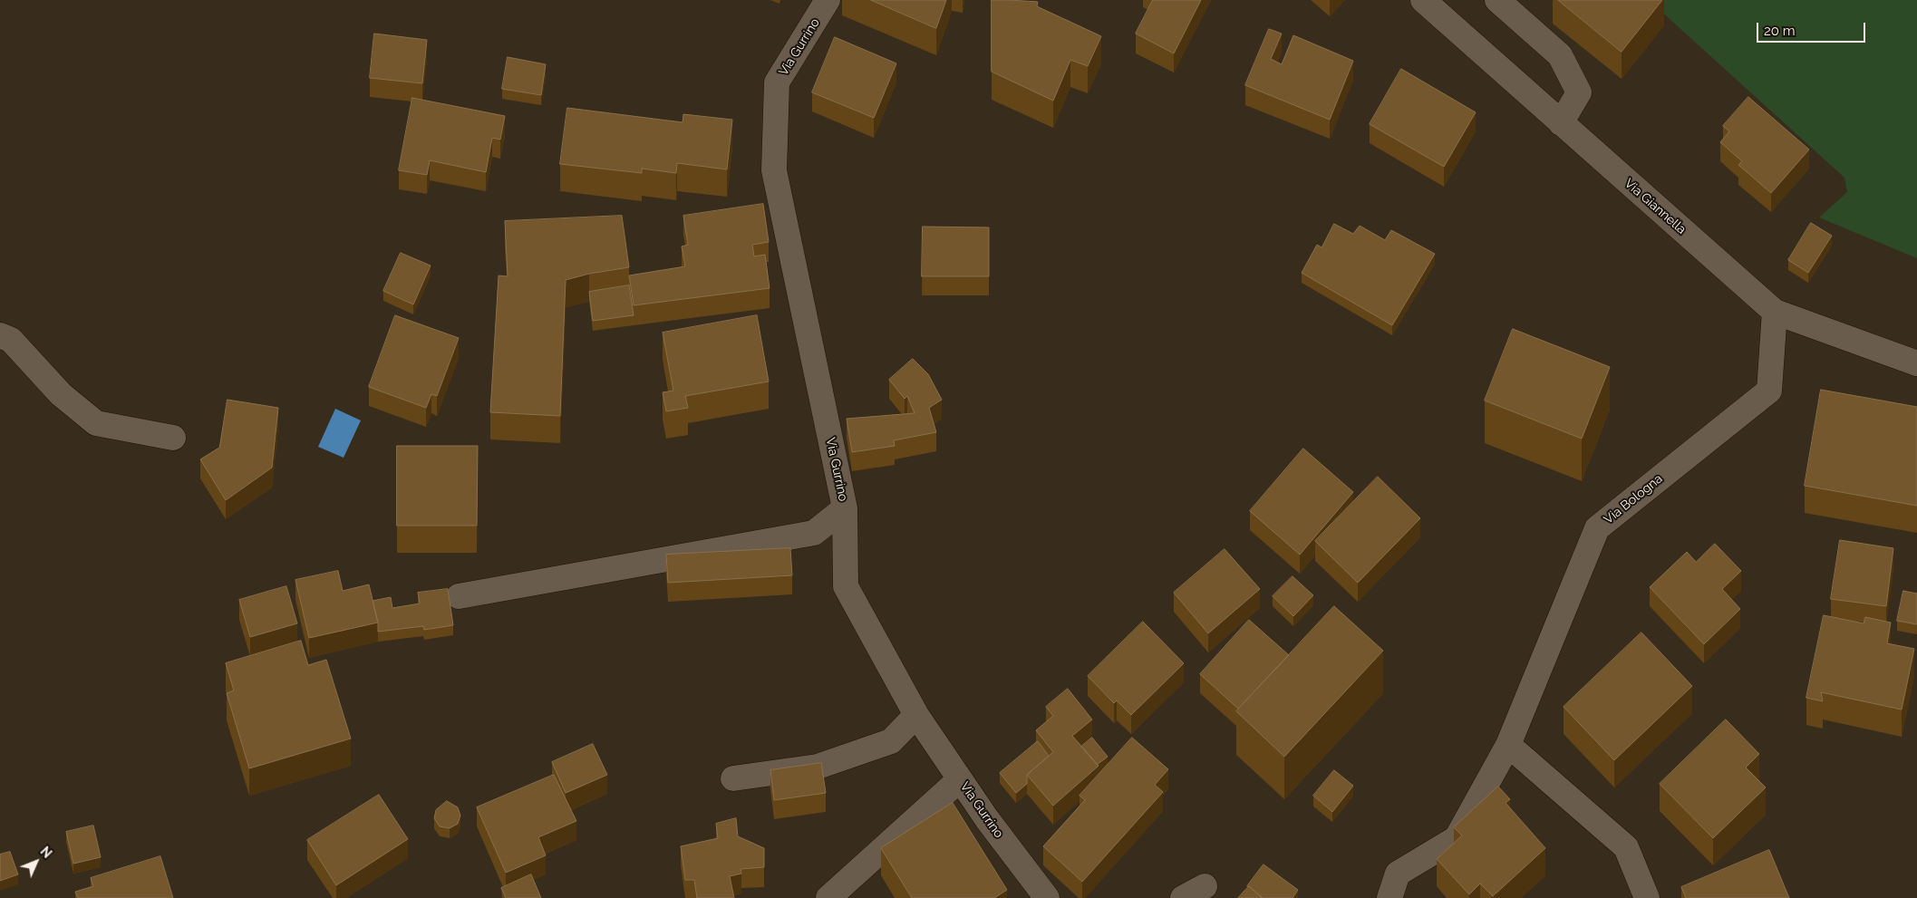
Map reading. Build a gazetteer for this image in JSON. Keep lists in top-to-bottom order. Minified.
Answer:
{"streets":{"street":["Via Gurrino","Via Giannella","Via Bologna"]},"crossings":[["Via Giannella","Via Bologna"]],"scale_bar":"20 m","north":"top right"}
